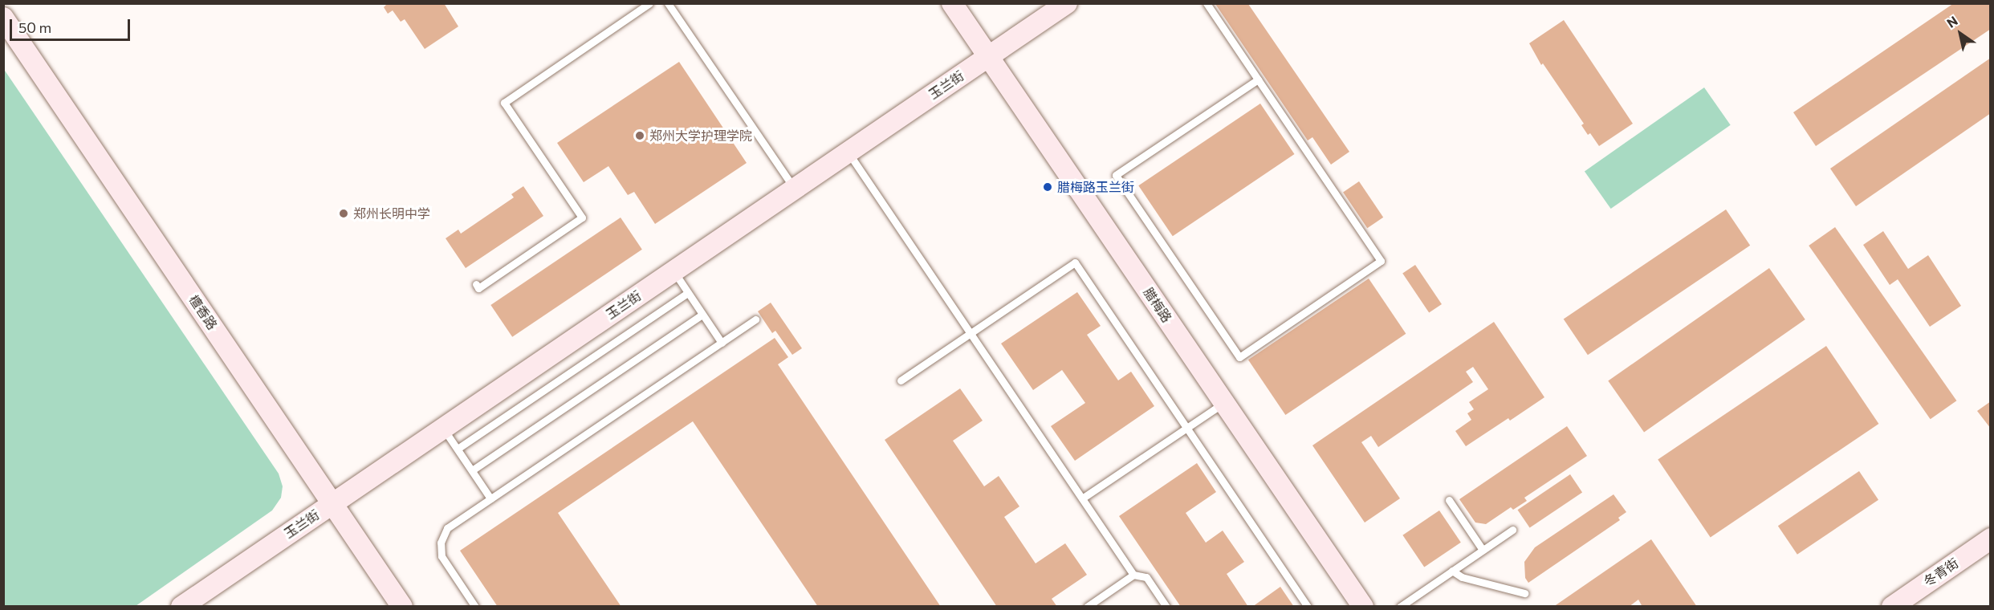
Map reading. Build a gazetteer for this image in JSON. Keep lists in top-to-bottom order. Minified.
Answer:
{"streets":{"street":["玉兰街","腊梅路","檀香路","冬青街"]},"crossings":[["玉兰街","腊梅路"],["玉兰街","檀香路"]],"places":["郑州大学护理学院","腊梅路玉兰街","郑州长明中学"],"scale_bar":"50 m","north":"top left"}
